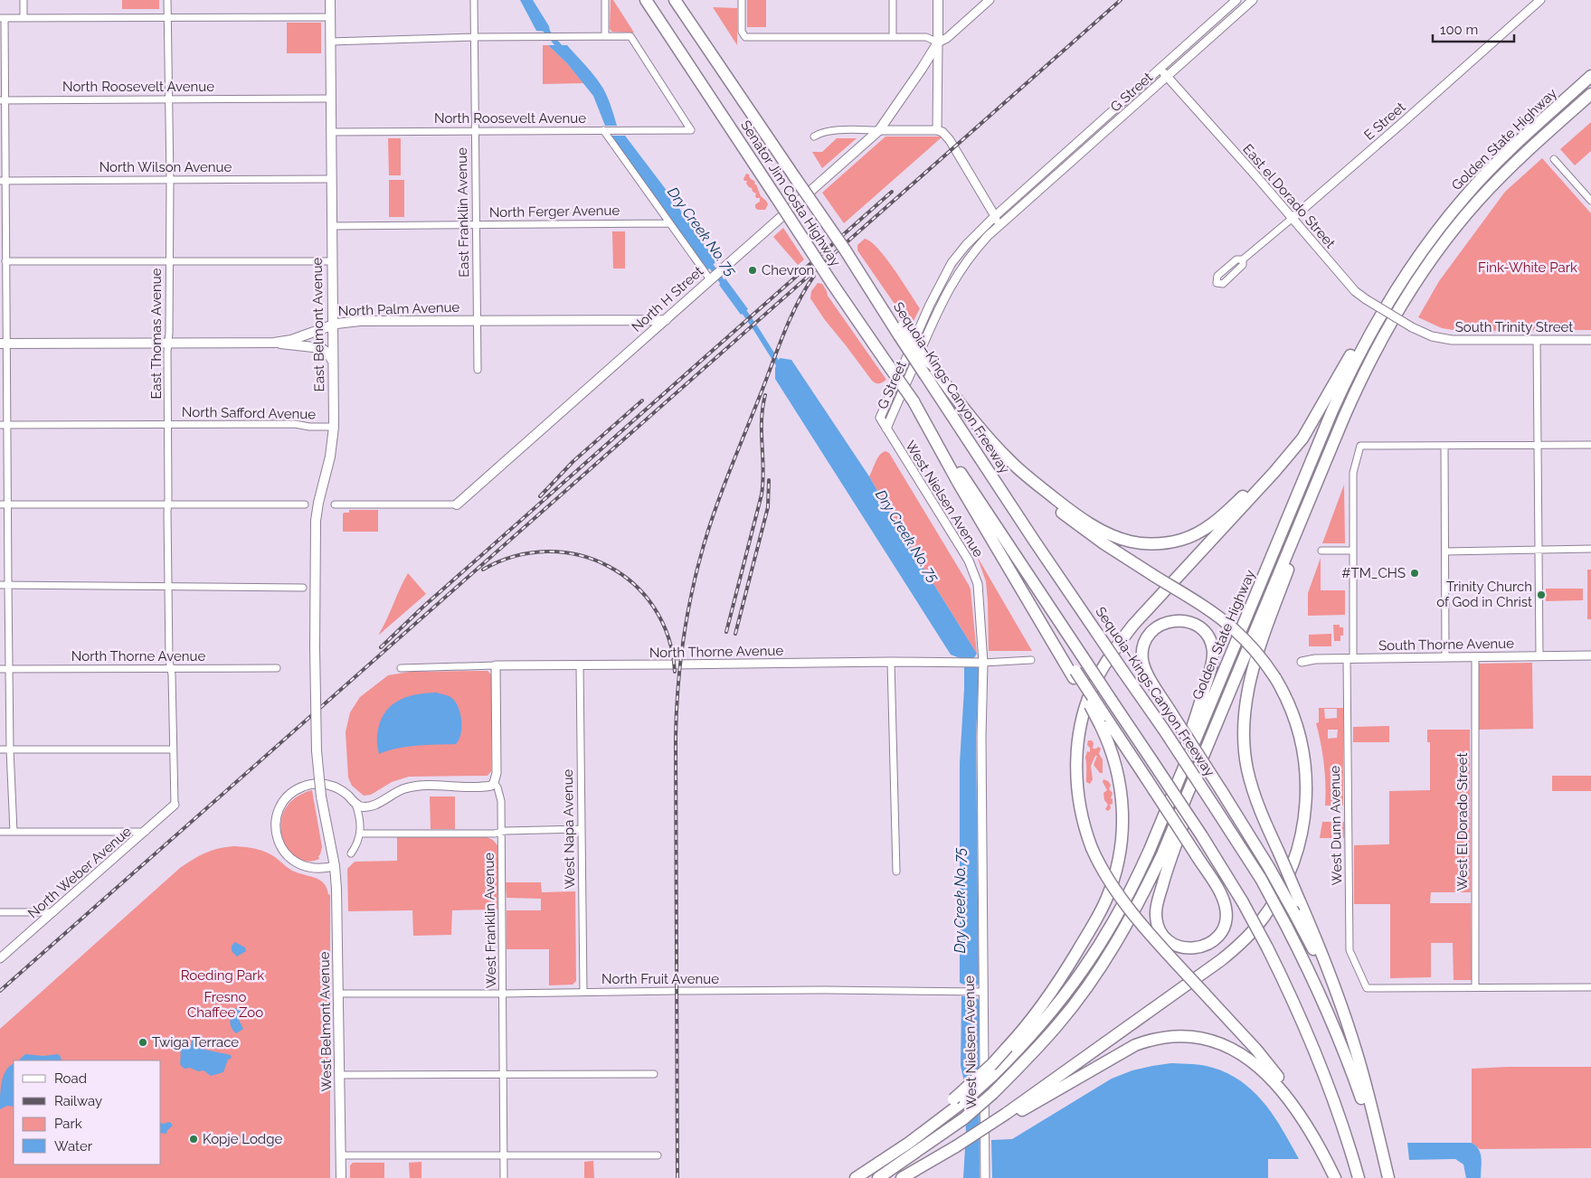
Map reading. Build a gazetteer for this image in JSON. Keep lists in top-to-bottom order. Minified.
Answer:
{"streets":{"highway":["Golden State Highway","Senator Jim Costa Highway","Sequoia–Kings Canyon Freeway"],"main road":["North H Street","North Palm Avenue","East Belmont Avenue","West Belmont Avenue"],"street":["North Roosevelt Avenue","G Street","E Street","North Wilson Avenue","East el Dorado Street","North Ferger Avenue","East Franklin Avenue","South Trinity Street","East Thomas Avenue","North Safford Avenue","West Nielsen Avenue","South Thorne Avenue","North Thorne Avenue","West El Dorado Street","West Dunn Avenue","West Napa Avenue","North Weber Avenue","West Franklin Avenue","North Fruit Avenue"]},"crossings":[["North Roosevelt Avenue","East Franklin Avenue"],["North Roosevelt Avenue","East Belmont Avenue"],["North Roosevelt Avenue","East Thomas Avenue"],["G Street","East el Dorado Street"],["G Street","West Nielsen Avenue"],["E Street","East el Dorado Street"],["North Wilson Avenue","East Belmont Avenue"],["North Wilson Avenue","East Thomas Avenue"],["Senator Jim Costa Highway","Sequoia–Kings Canyon Freeway"],["East el Dorado Street","South Trinity Street"],["North Ferger Avenue","East Franklin Avenue"],["North Ferger Avenue","East Belmont Avenue"],["East Franklin Avenue","North Palm Avenue"],["North H Street","North Palm Avenue"],["North Palm Avenue","East Belmont Avenue"],["North Palm Avenue","East Thomas Avenue"],["East Belmont Avenue","North Safford Avenue"],["East Belmont Avenue","West Belmont Avenue"],["East Thomas Avenue","North Safford Avenue"],["East Thomas Avenue","North Thorne Avenue"],["East Thomas Avenue","North Weber Avenue"],["West Nielsen Avenue","North Thorne Avenue"],["West Nielsen Avenue","North Fruit Avenue"],["South Thorne Avenue","West El Dorado Street"],["South Thorne Avenue","West Dunn Avenue"],["North Thorne Avenue","West Napa Avenue"],["North Thorne Avenue","West Franklin Avenue"],["West El Dorado Street","West Dunn Avenue"],["West Napa Avenue","North Fruit Avenue"],["West Franklin Avenue","North Fruit Avenue"],["North Fruit Avenue","West Belmont Avenue"]],"water":["Dry Creek No. 75"],"parks":["Fink-White Park","Roeding Park","Fresno Chaffee Zoo"],"places":["Chevron","#TM_CHS","Trinity Church of God in Christ","Twiga Terrace","Kopje Lodge"],"legend":["Road","Railway","Park","Water"],"scale_bar":"100 m"}
